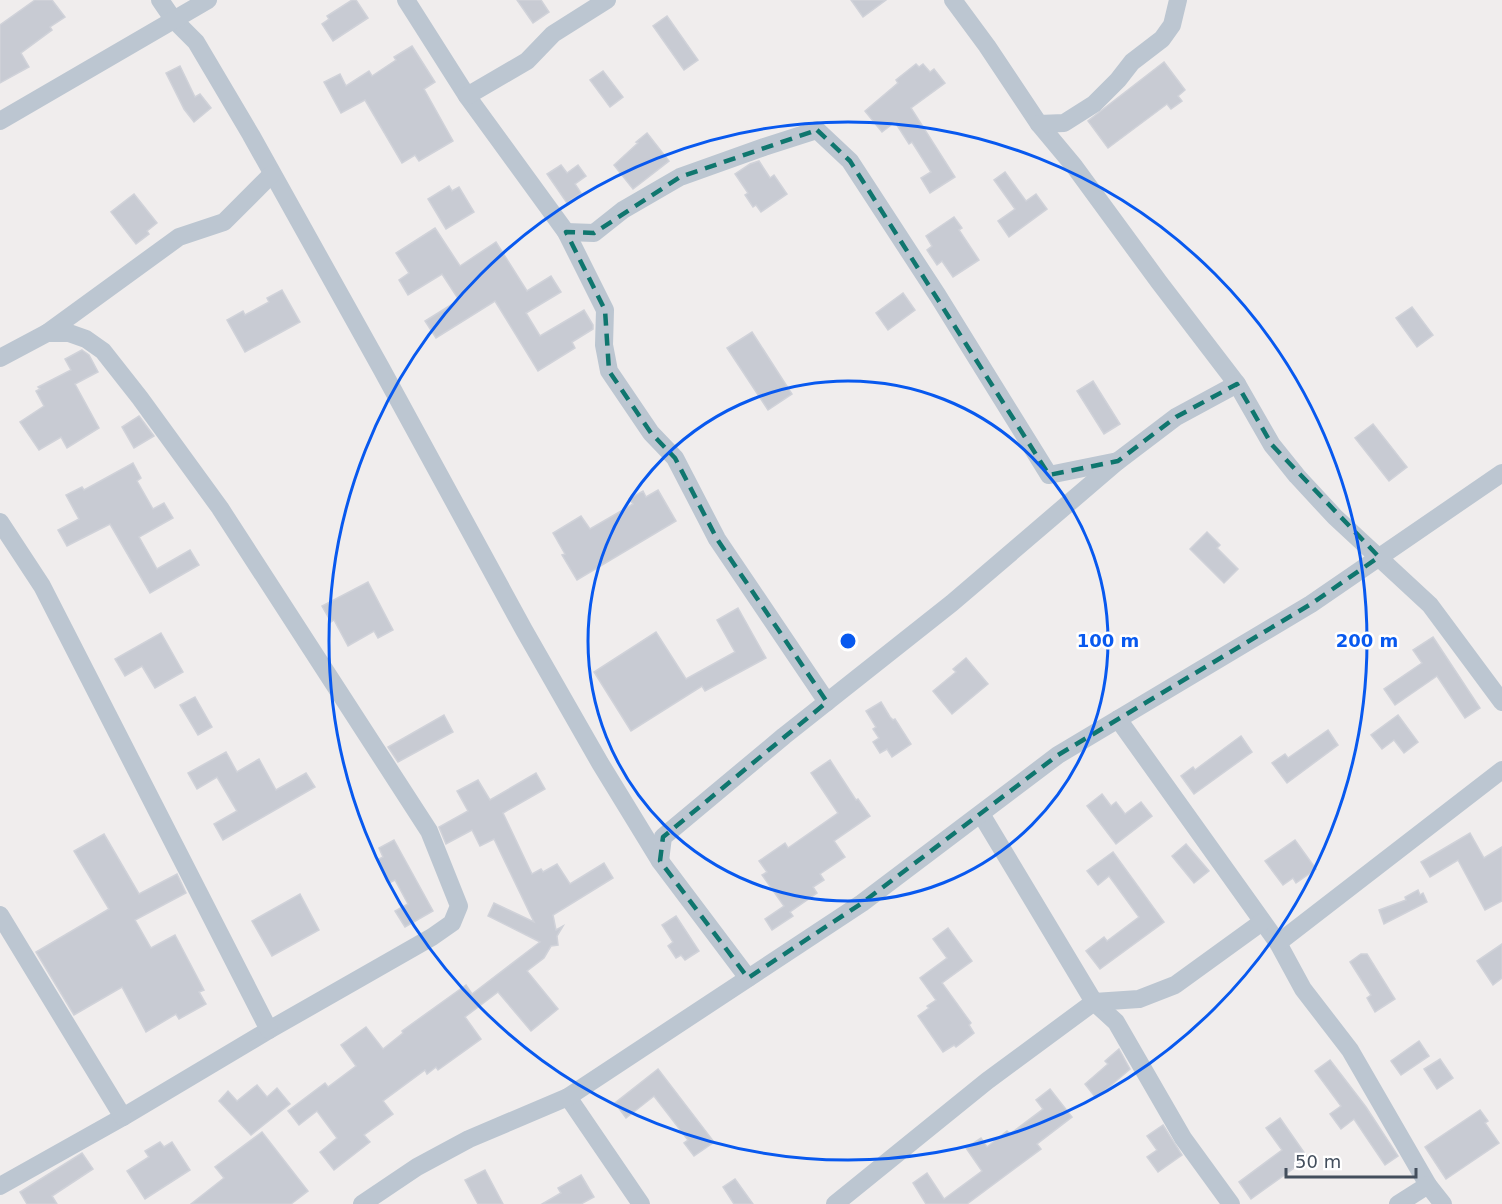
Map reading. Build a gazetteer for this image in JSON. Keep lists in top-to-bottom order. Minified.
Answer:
{"scale_bar":"50 m","rings":["100 m","200 m"]}
